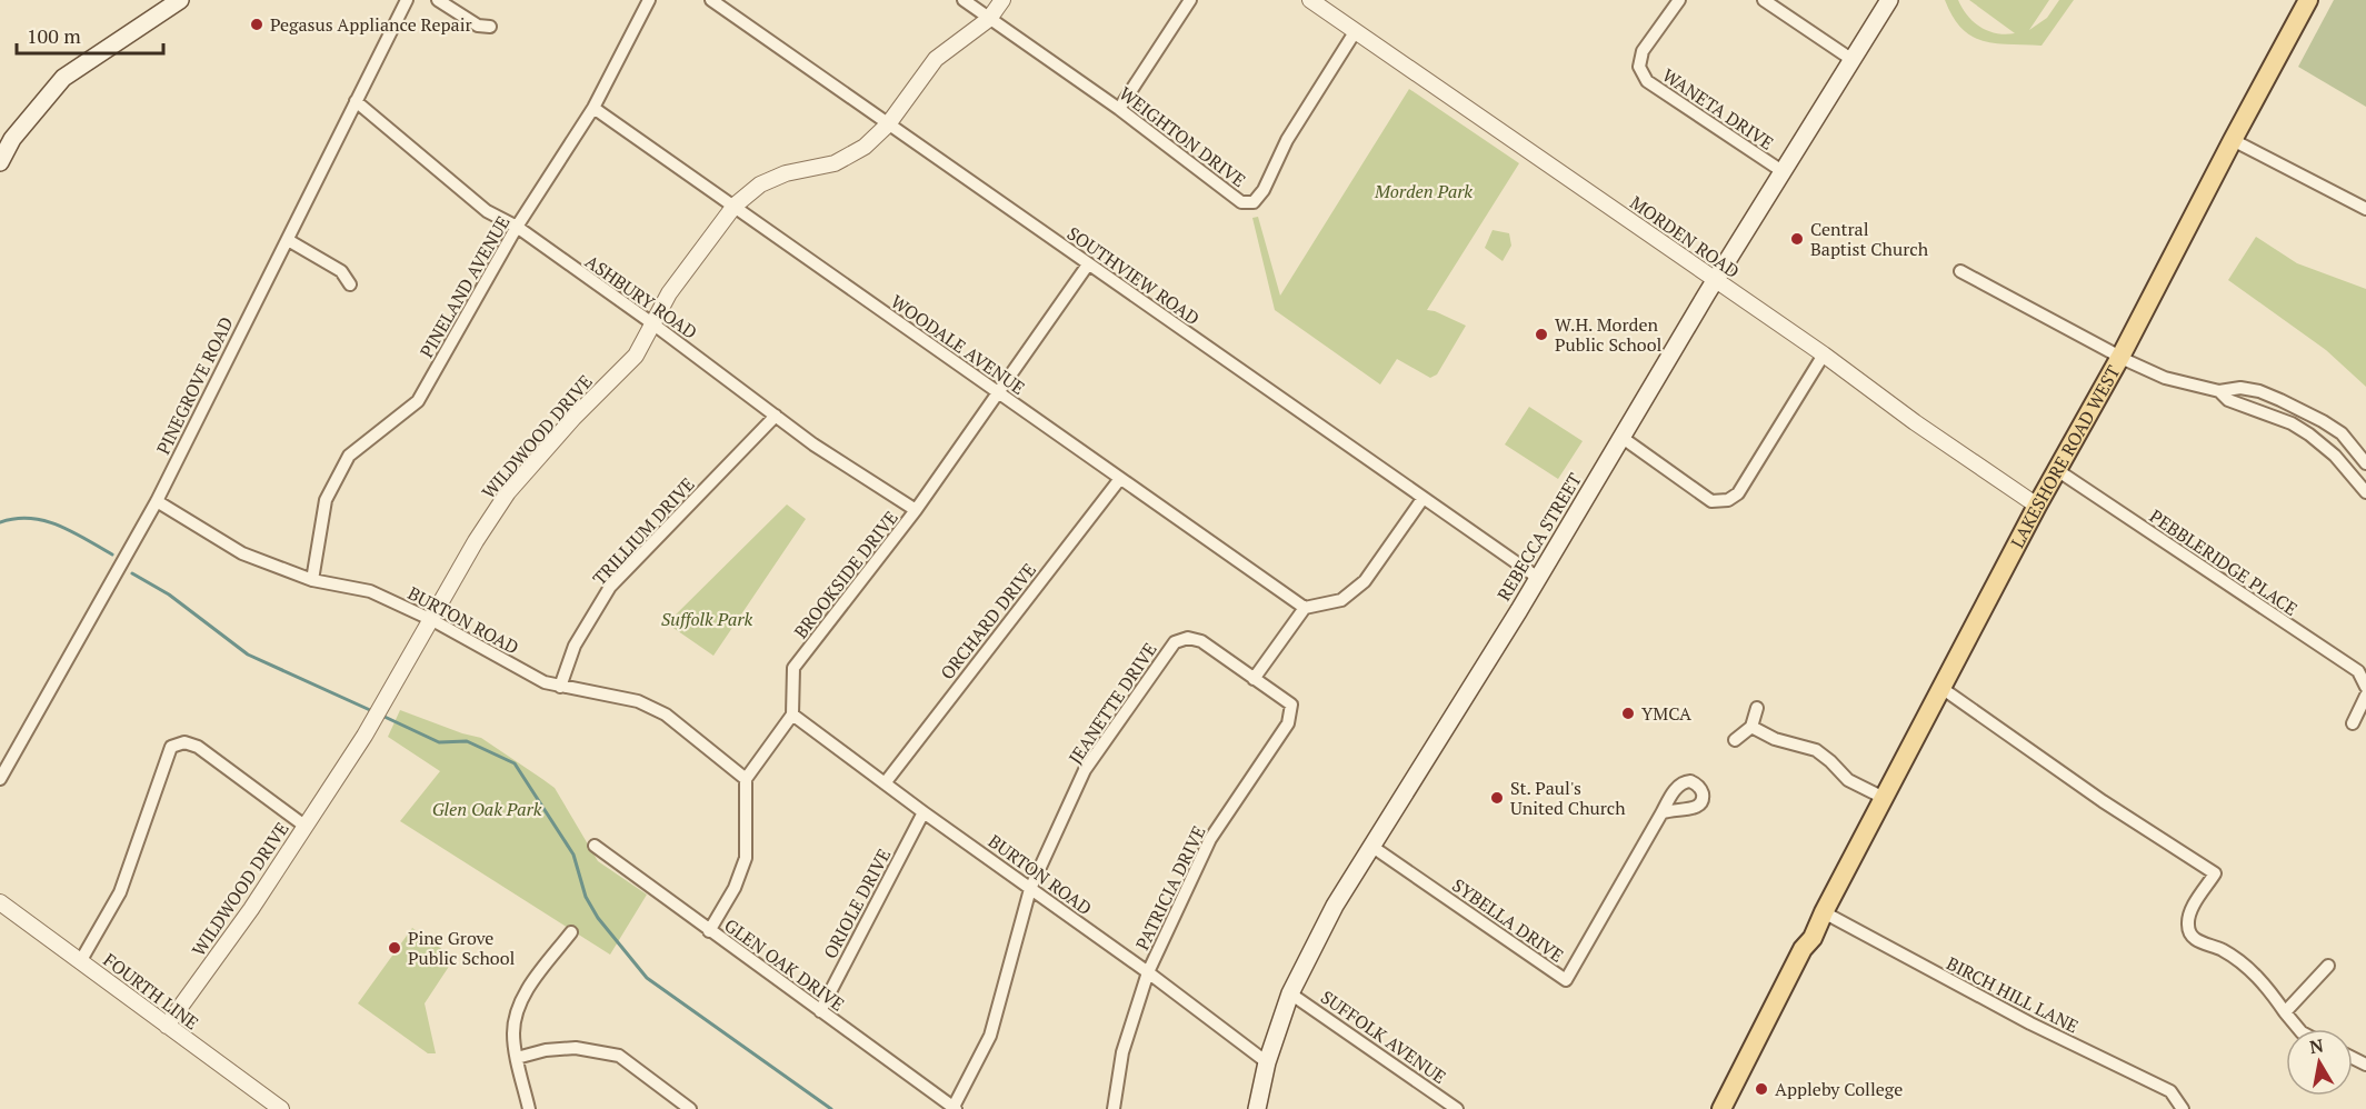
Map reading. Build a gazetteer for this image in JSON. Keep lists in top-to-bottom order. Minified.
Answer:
{"streets":{"main road":["LAKESHORE ROAD WEST","REBECCA STREET"],"street":["WANETA DRIVE","WEIGHTON DRIVE","MORDEN ROAD","SOUTHVIEW ROAD","PINELAND AVENUE","ASHBURY ROAD","WOODALE AVENUE","PINEGROVE ROAD","WILDWOOD DRIVE","TRILLIUM DRIVE","PEBBLERIDGE PLACE","BROOKSIDE DRIVE","BURTON ROAD","ORCHARD DRIVE","JEANETTE DRIVE","PATRICIA DRIVE","ORIOLE DRIVE","SYBELLA DRIVE","GLEN OAK DRIVE","FOURTH LINE","BIRCH HILL LANE","SUFFOLK AVENUE"]},"crossings":[["WANETA DRIVE","REBECCA STREET"],["WEIGHTON DRIVE","MORDEN ROAD"],["WEIGHTON DRIVE","WILDWOOD DRIVE"],["MORDEN ROAD","LAKESHORE ROAD WEST"],["MORDEN ROAD","REBECCA STREET"],["SOUTHVIEW ROAD","WILDWOOD DRIVE"],["SOUTHVIEW ROAD","REBECCA STREET"],["SOUTHVIEW ROAD","BROOKSIDE DRIVE"],["PINELAND AVENUE","ASHBURY ROAD"],["PINELAND AVENUE","WOODALE AVENUE"],["PINELAND AVENUE","BURTON ROAD"],["ASHBURY ROAD","PINEGROVE ROAD"],["ASHBURY ROAD","WILDWOOD DRIVE"],["ASHBURY ROAD","TRILLIUM DRIVE"],["ASHBURY ROAD","BROOKSIDE DRIVE"],["WOODALE AVENUE","WILDWOOD DRIVE"],["WOODALE AVENUE","BROOKSIDE DRIVE"],["WOODALE AVENUE","ORCHARD DRIVE"],["PINEGROVE ROAD","BURTON ROAD"],["WILDWOOD DRIVE","BURTON ROAD"],["WILDWOOD DRIVE","FOURTH LINE"],["LAKESHORE ROAD WEST","PEBBLERIDGE PLACE"],["LAKESHORE ROAD WEST","BIRCH HILL LANE"],["TRILLIUM DRIVE","BURTON ROAD"],["REBECCA STREET","BURTON ROAD"],["REBECCA STREET","SYBELLA DRIVE"],["REBECCA STREET","SUFFOLK AVENUE"],["BROOKSIDE DRIVE","BURTON ROAD"],["BURTON ROAD","ORCHARD DRIVE"],["BURTON ROAD","JEANETTE DRIVE"],["BURTON ROAD","PATRICIA DRIVE"],["BURTON ROAD","ORIOLE DRIVE"],["JEANETTE DRIVE","PATRICIA DRIVE"],["JEANETTE DRIVE","GLEN OAK DRIVE"],["ORIOLE DRIVE","GLEN OAK DRIVE"]],"parks":["Morden Park","Suffolk Park","Glen Oak Park"],"places":["Pegasus Appliance Repair","Central Baptist Church","W.H. Morden Public School","YMCA","St. Paul's United Church","Pine Grove Public School","Appleby College"],"scale_bar":"100 m","north":"top"}
